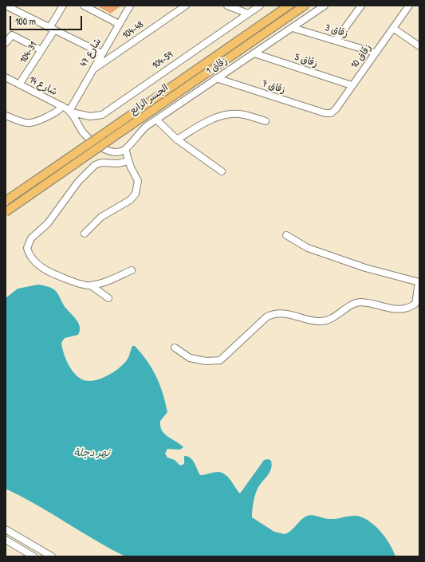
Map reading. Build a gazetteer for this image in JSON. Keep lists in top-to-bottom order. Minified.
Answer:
{"streets":{"main road":["الجسر الرابع"],"street":["104-48","زقاق 3","104-31","شارع 47","زقاق 10","104-59","زقاق 5","زقاق 1","شارع 14","زقاق 7"]},"crossings":[["104-48","شارع 47"],["زقاق 3","زقاق 10"],["زقاق 3","زقاق 1"],["104-31","شارع 14"],["شارع 47","104-59"],["شارع 47","شارع 14"],["زقاق 10","زقاق 5"],["زقاق 10","زقاق 7"],["104-59","شارع 14"],["زقاق 5","زقاق 1"],["زقاق 1","زقاق 7"]],"water":["نهر دجلة"],"scale_bar":"100 m"}
